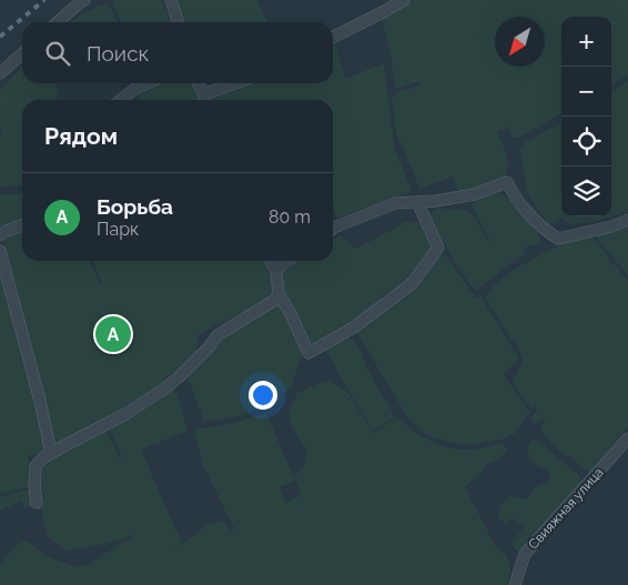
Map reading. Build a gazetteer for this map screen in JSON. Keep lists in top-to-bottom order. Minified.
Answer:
{"streets":{"street":["Свияжная улица"]},"north":"bottom left","page":{"map_buttons":["+","−"],"search":"Поиск","heading":"Рядом","list":[{"mark":"A","name":"Борьба","note":"Парк","value":"80 m"}],"pins":"A"}}
